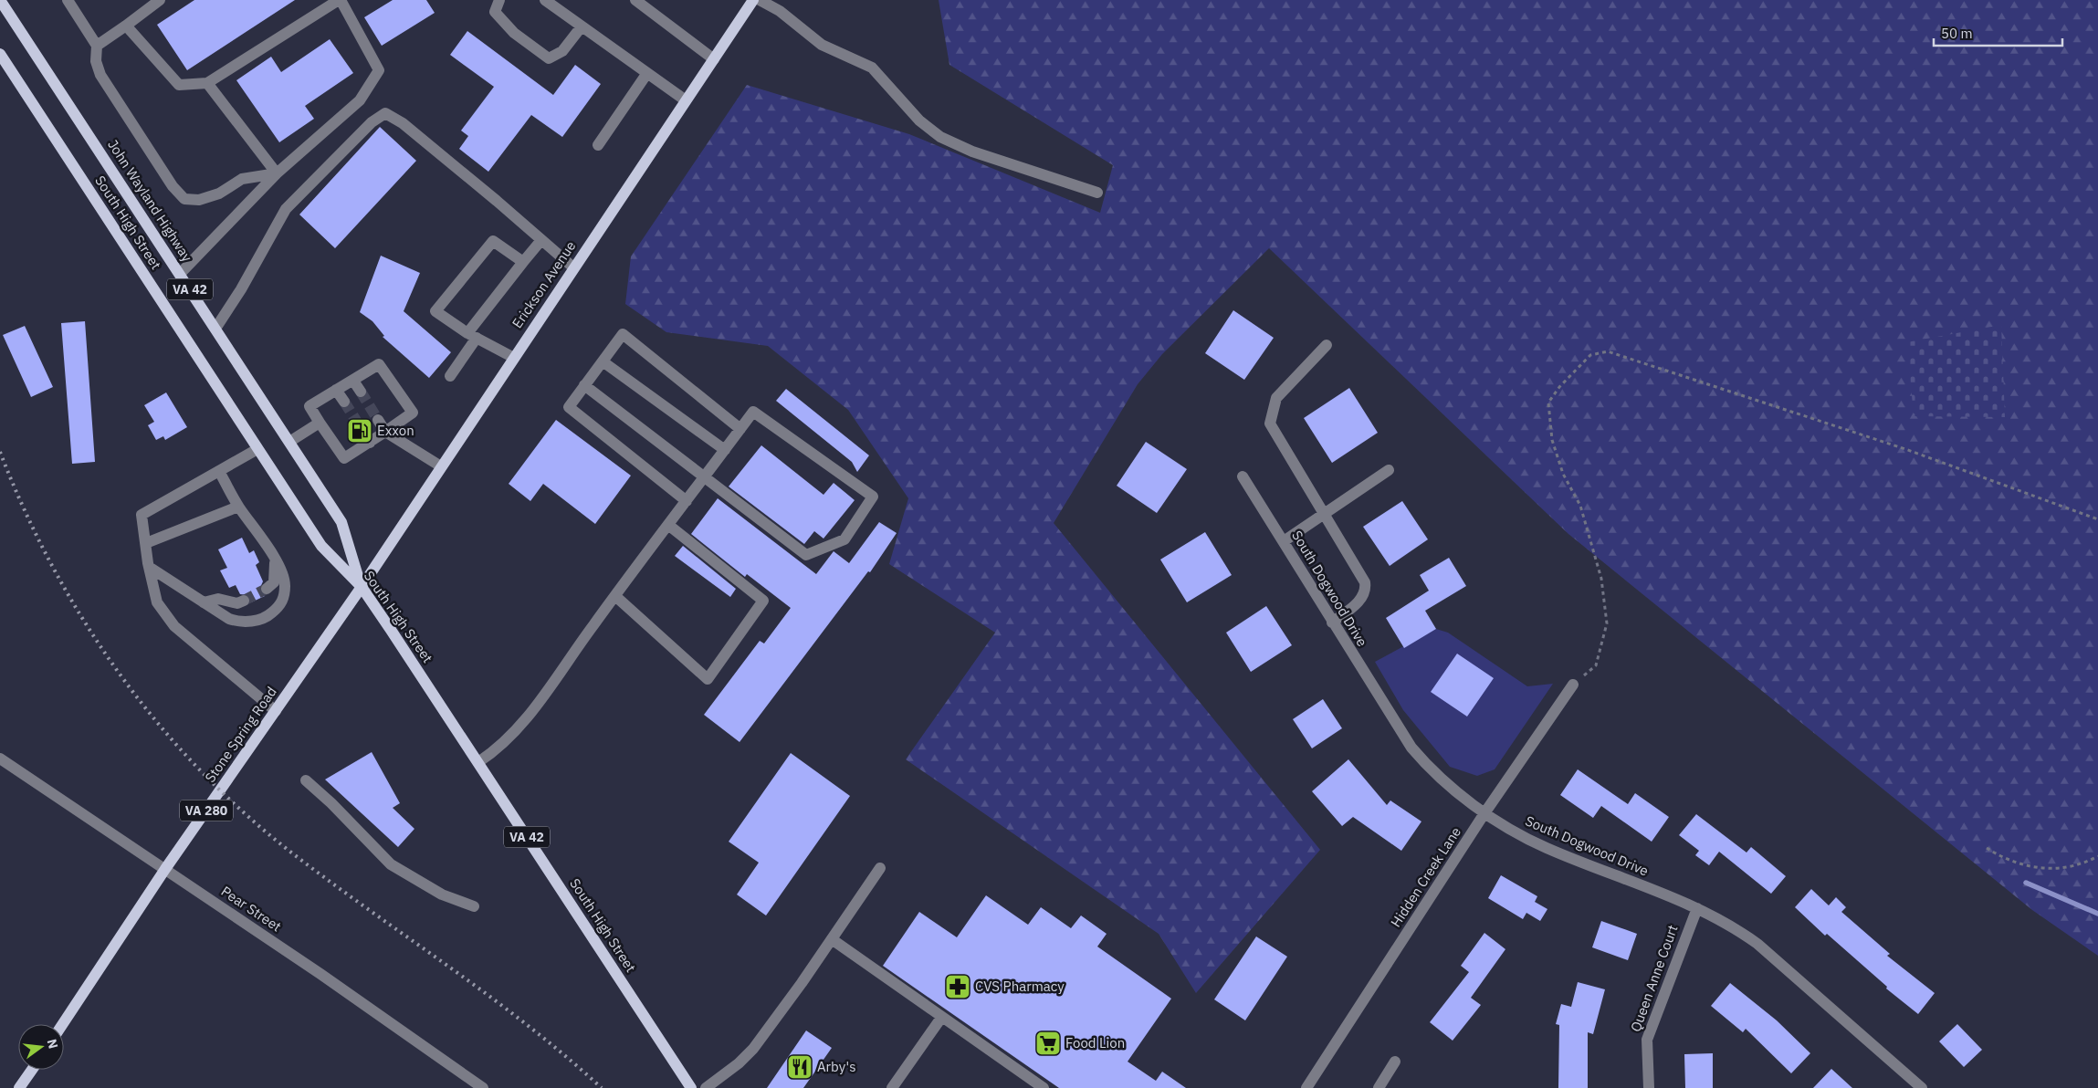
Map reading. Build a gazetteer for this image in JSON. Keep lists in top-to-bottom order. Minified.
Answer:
{"streets":{"main road":["John Wayland Highway","South High Street","Erickson Avenue","VA 42","Stone Spring Road","VA 280"],"street":["South Dogwood Drive","Hidden Creek Lane","Pear Street","Queen Anne Court"]},"crossings":[["John Wayland Highway","South High Street"],["John Wayland Highway","Erickson Avenue"],["John Wayland Highway","Stone Spring Road"],["South High Street","Erickson Avenue"],["South High Street","Stone Spring Road"],["Erickson Avenue","Stone Spring Road"],["South Dogwood Drive","Hidden Creek Lane"],["South Dogwood Drive","Queen Anne Court"],["Stone Spring Road","Pear Street"]],"places":{"fuel station":["Exxon"],"pharmacy":["CVS Pharmacy"],"supermarket":["Food Lion"],"restaurant":["Arby's"]},"scale_bar":"50 m","north":"right"}
